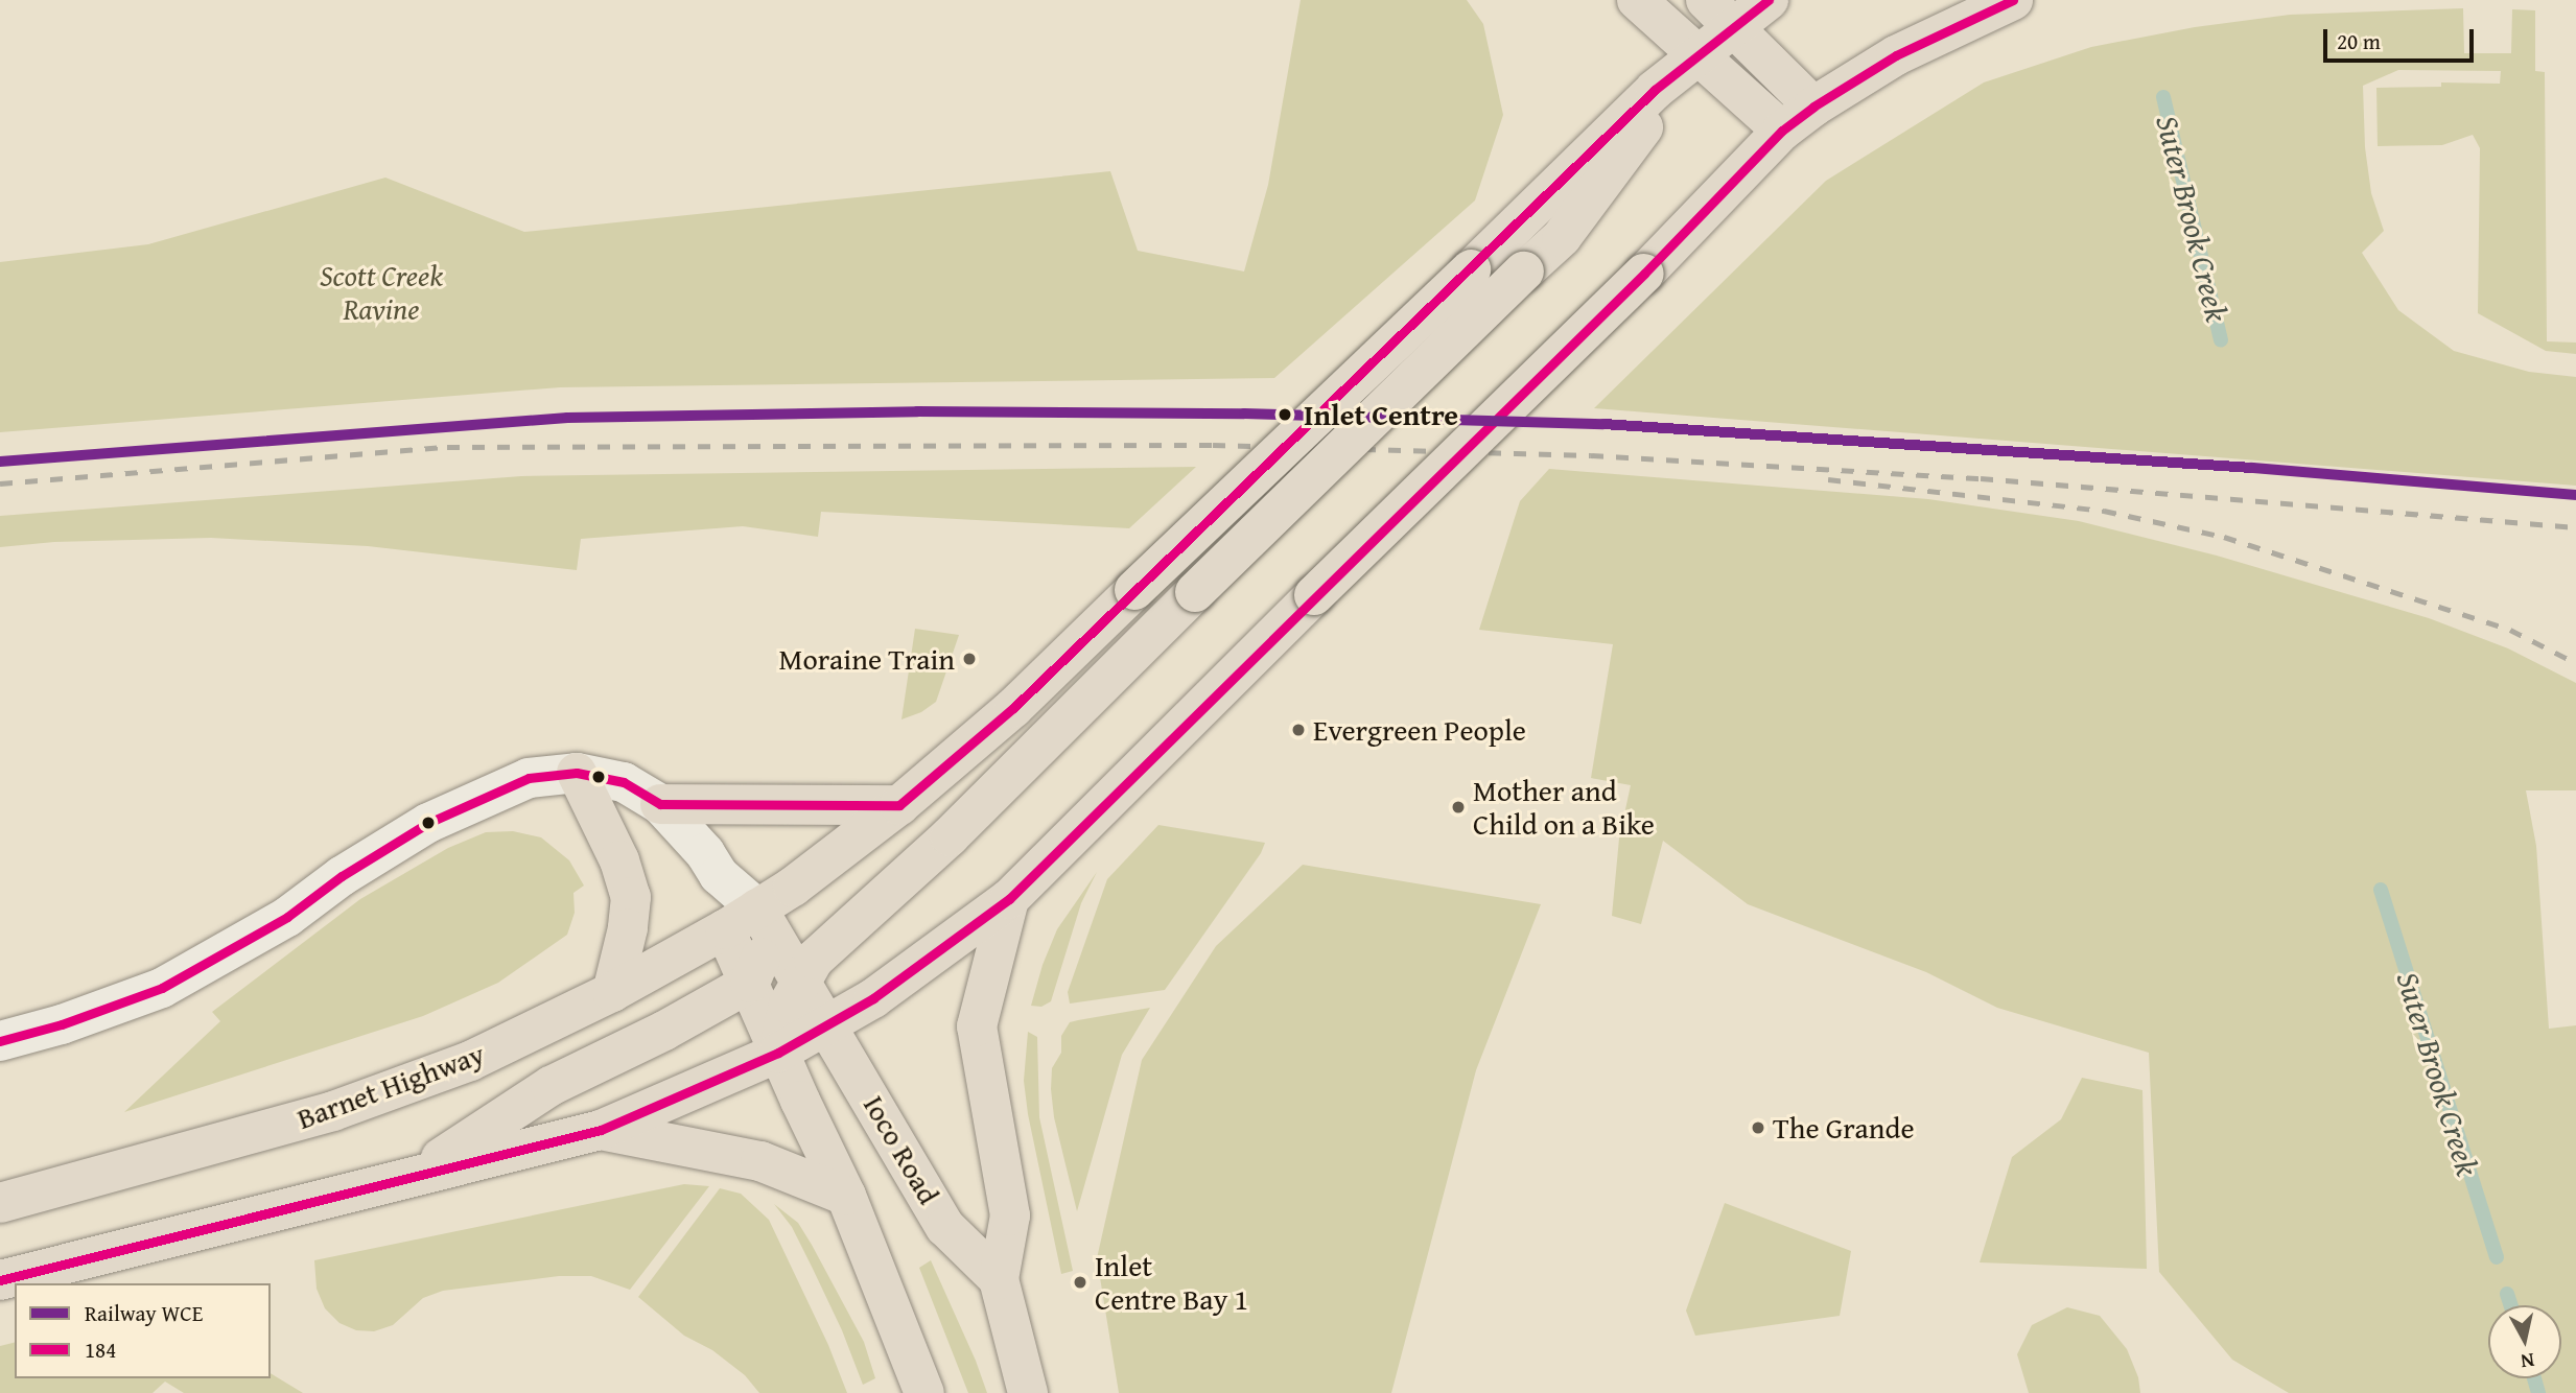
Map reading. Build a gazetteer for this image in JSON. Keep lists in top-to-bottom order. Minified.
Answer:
{"streets":{"main road":["Barnet Highway","Ioco Road"]},"crossings":[["Barnet Highway","Ioco Road"]],"water":["Suter Brook Creek"],"parks":["Scott Creek Ravine"],"places":["Inlet Centre","Moraine Train","Evergreen People","Mother and Child on a Bike","The Grande","Inlet Centre Bay 1"],"lines":["transit line 184","rail line WCE"],"legend":["Railway WCE","184"],"scale_bar":"20 m","north":"bottom"}
